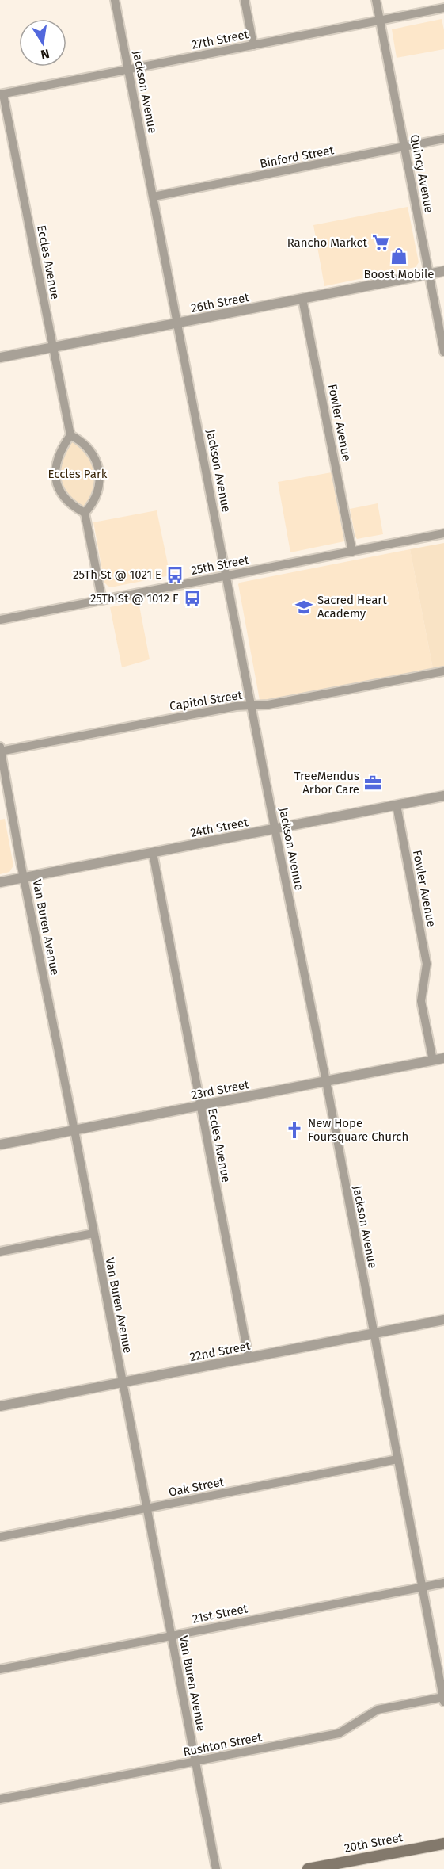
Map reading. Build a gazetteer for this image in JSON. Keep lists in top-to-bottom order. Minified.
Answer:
{"streets":{"main road":["20th Street"],"street":["27th Street","Jackson Avenue","Binford Street","Quincy Avenue","Eccles Avenue","26th Street","Fowler Avenue","25th Street","Capitol Street","24th Street","Van Buren Avenue","23rd Street","22nd Street","Oak Street","21st Street","Rushton Street"]},"crossings":[["27th Street","Jackson Avenue"],["27th Street","Quincy Avenue"],["27th Street","Eccles Avenue"],["Jackson Avenue","Binford Street"],["Jackson Avenue","26th Street"],["Jackson Avenue","25th Street"],["Jackson Avenue","Capitol Street"],["Jackson Avenue","24th Street"],["Jackson Avenue","23rd Street"],["Jackson Avenue","22nd Street"],["Jackson Avenue","Oak Street"],["Jackson Avenue","21st Street"],["Jackson Avenue","Rushton Street"],["Binford Street","Quincy Avenue"],["Quincy Avenue","26th Street"],["Eccles Avenue","26th Street"],["Eccles Avenue","24th Street"],["Eccles Avenue","23rd Street"],["Eccles Avenue","22nd Street"],["26th Street","Fowler Avenue"],["Fowler Avenue","25th Street"],["Fowler Avenue","24th Street"],["Fowler Avenue","23rd Street"],["Capitol Street","Van Buren Avenue"],["24th Street","Van Buren Avenue"],["Van Buren Avenue","23rd Street"],["Van Buren Avenue","22nd Street"],["Van Buren Avenue","Oak Street"],["Van Buren Avenue","21st Street"],["Van Buren Avenue","Rushton Street"]],"parks":["Eccles Park"],"places":{"supermarket":["Rancho Market"],"shop":["Boost Mobile"],"bus stop":["25Th St @ 1021 E","25Th St @ 1012 E"],"school or university":["Sacred Heart Academy"],"office":["TreeMendus Arbor Care"],"church":["New Hope Foursquare Church"]},"north":"bottom"}
